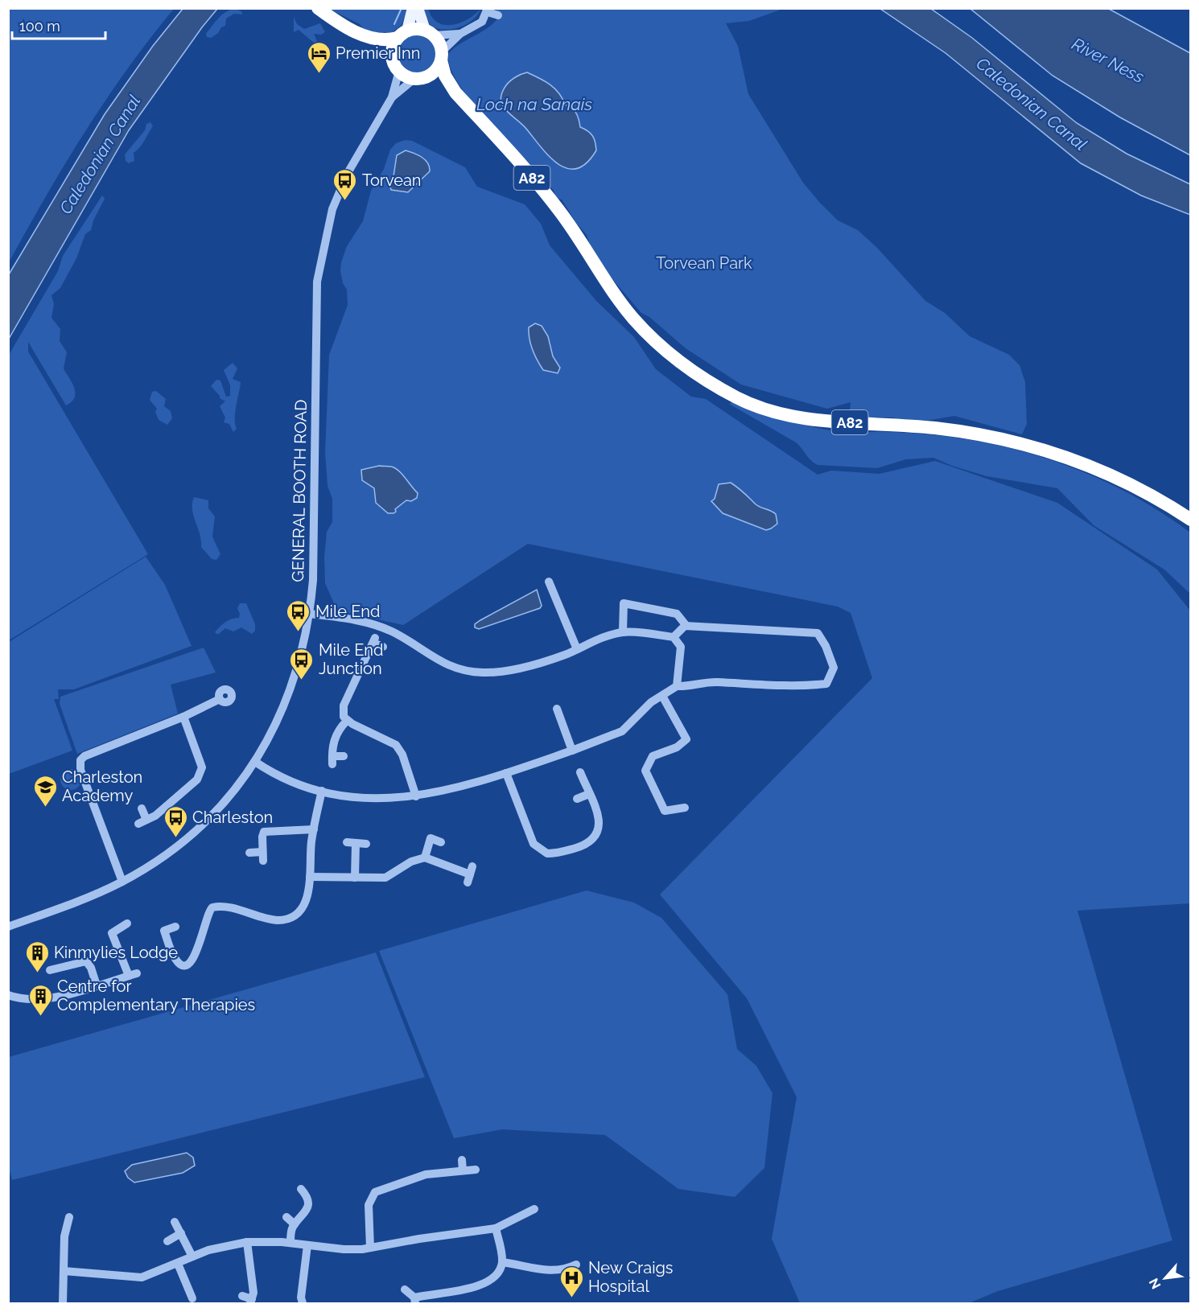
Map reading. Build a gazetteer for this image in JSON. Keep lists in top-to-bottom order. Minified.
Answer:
{"streets":{"highway":["A82"],"street":["GENERAL BOOTH ROAD"]},"crossings":[["A82","GENERAL BOOTH ROAD"]],"water":["River Ness","Loch na Sanais","Caledonian Canal"],"parks":["Torvean Park"],"places":{"hotel":["Premier Inn"],"bus stop":["Torvean","Mile End","Mile End Junction","Charleston"],"school or university":["Charleston Academy"],"building":["Kinmylies Lodge","Centre for Complementary Therapies"],"hospital":["New Craigs Hospital"]},"scale_bar":"100 m","north":"bottom left"}
